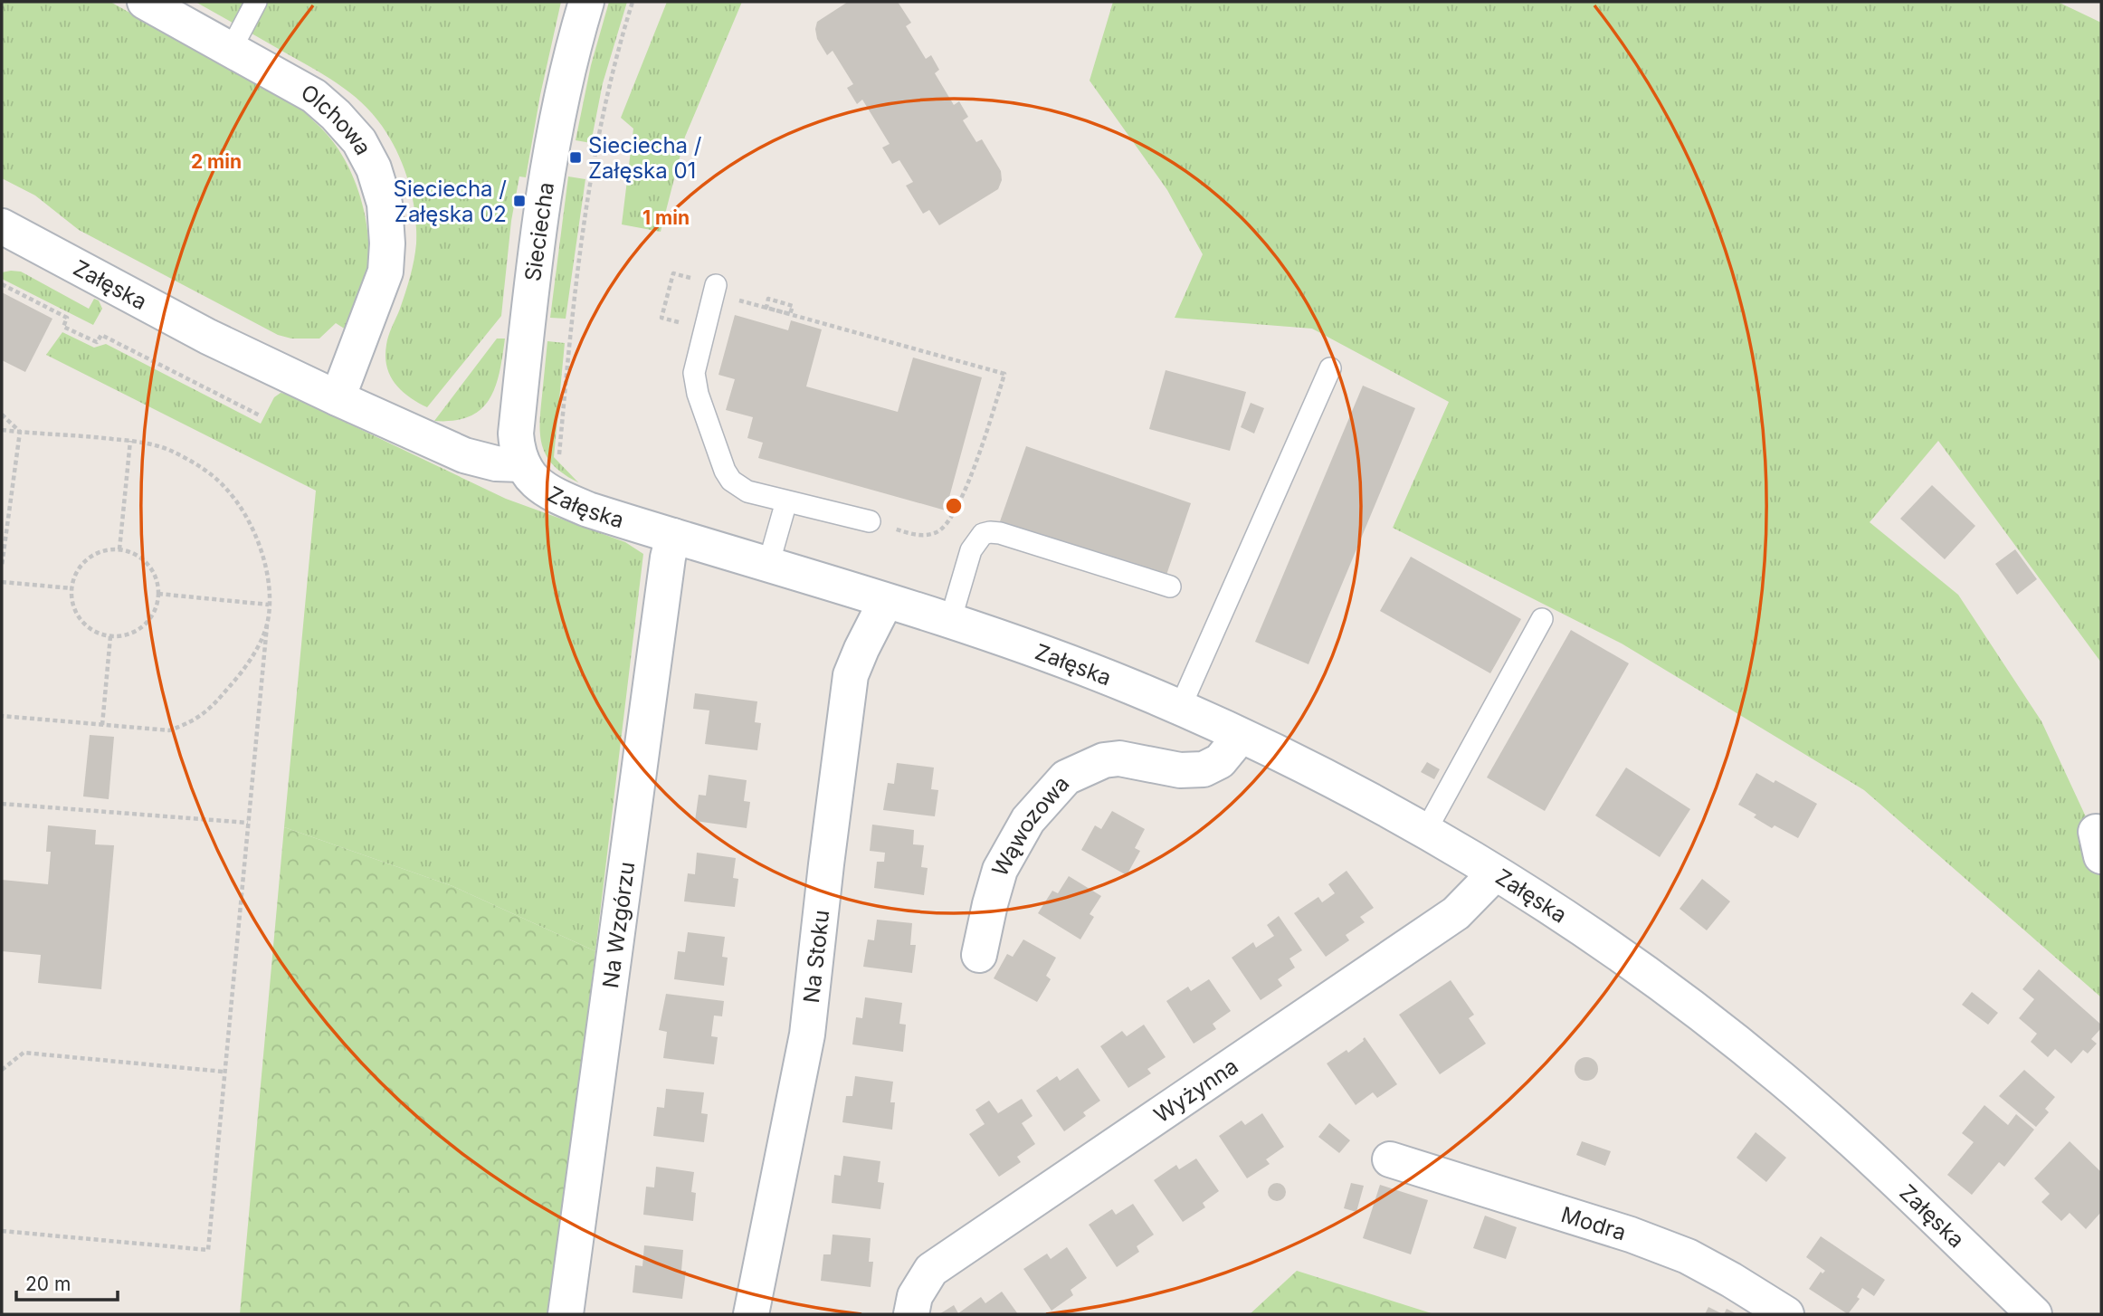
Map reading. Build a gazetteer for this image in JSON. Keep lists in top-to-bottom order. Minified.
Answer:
{"streets":{"street":["Olchowa","Sieciecha","Załęska","Wąwozowa","Na Wzgórzu","Na Stoku","Wyżynna","Modra"]},"crossings":[["Olchowa","Załęska"],["Sieciecha","Załęska"],["Załęska","Wąwozowa"],["Załęska","Na Wzgórzu"],["Załęska","Na Stoku"],["Załęska","Wyżynna"]],"places":{"transit":["Sieciecha / Załęska 01","Sieciecha / Załęska 02"]},"scale_bar":"20 m","rings":["2 min","1 min"]}
